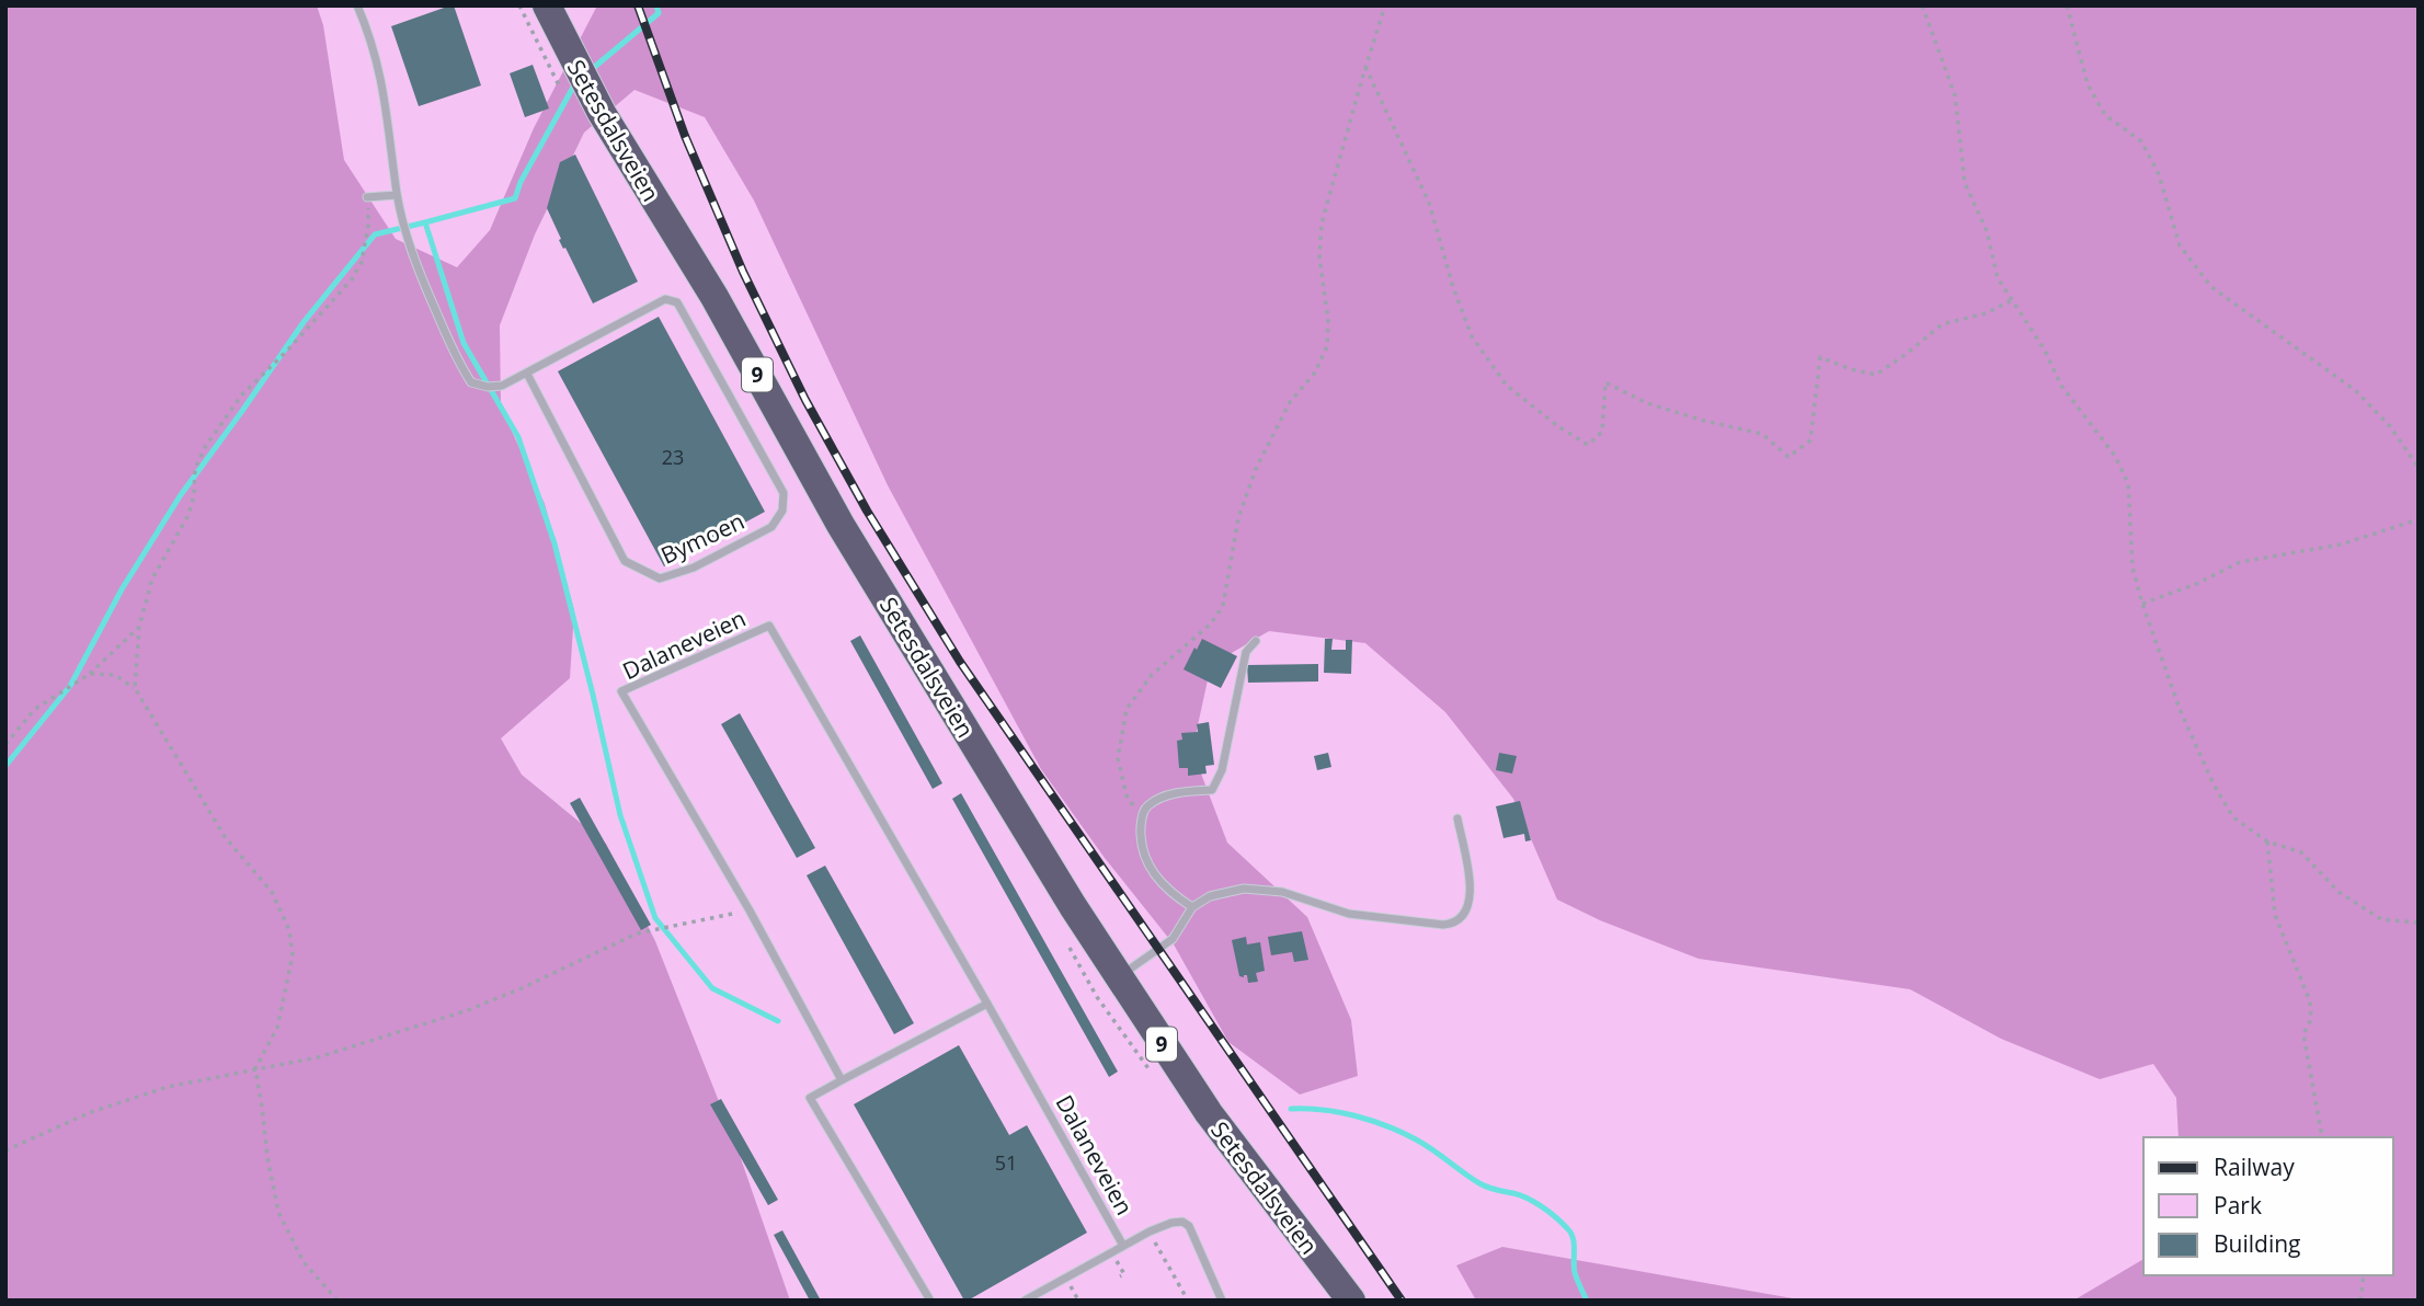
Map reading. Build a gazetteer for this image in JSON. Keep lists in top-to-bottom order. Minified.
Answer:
{"streets":{"highway":["Setesdalsveien","9"],"lane":["Bymoen","Dalaneveien"]},"house_numbers":["23","51"],"legend":["Railway","Park","Building"]}
